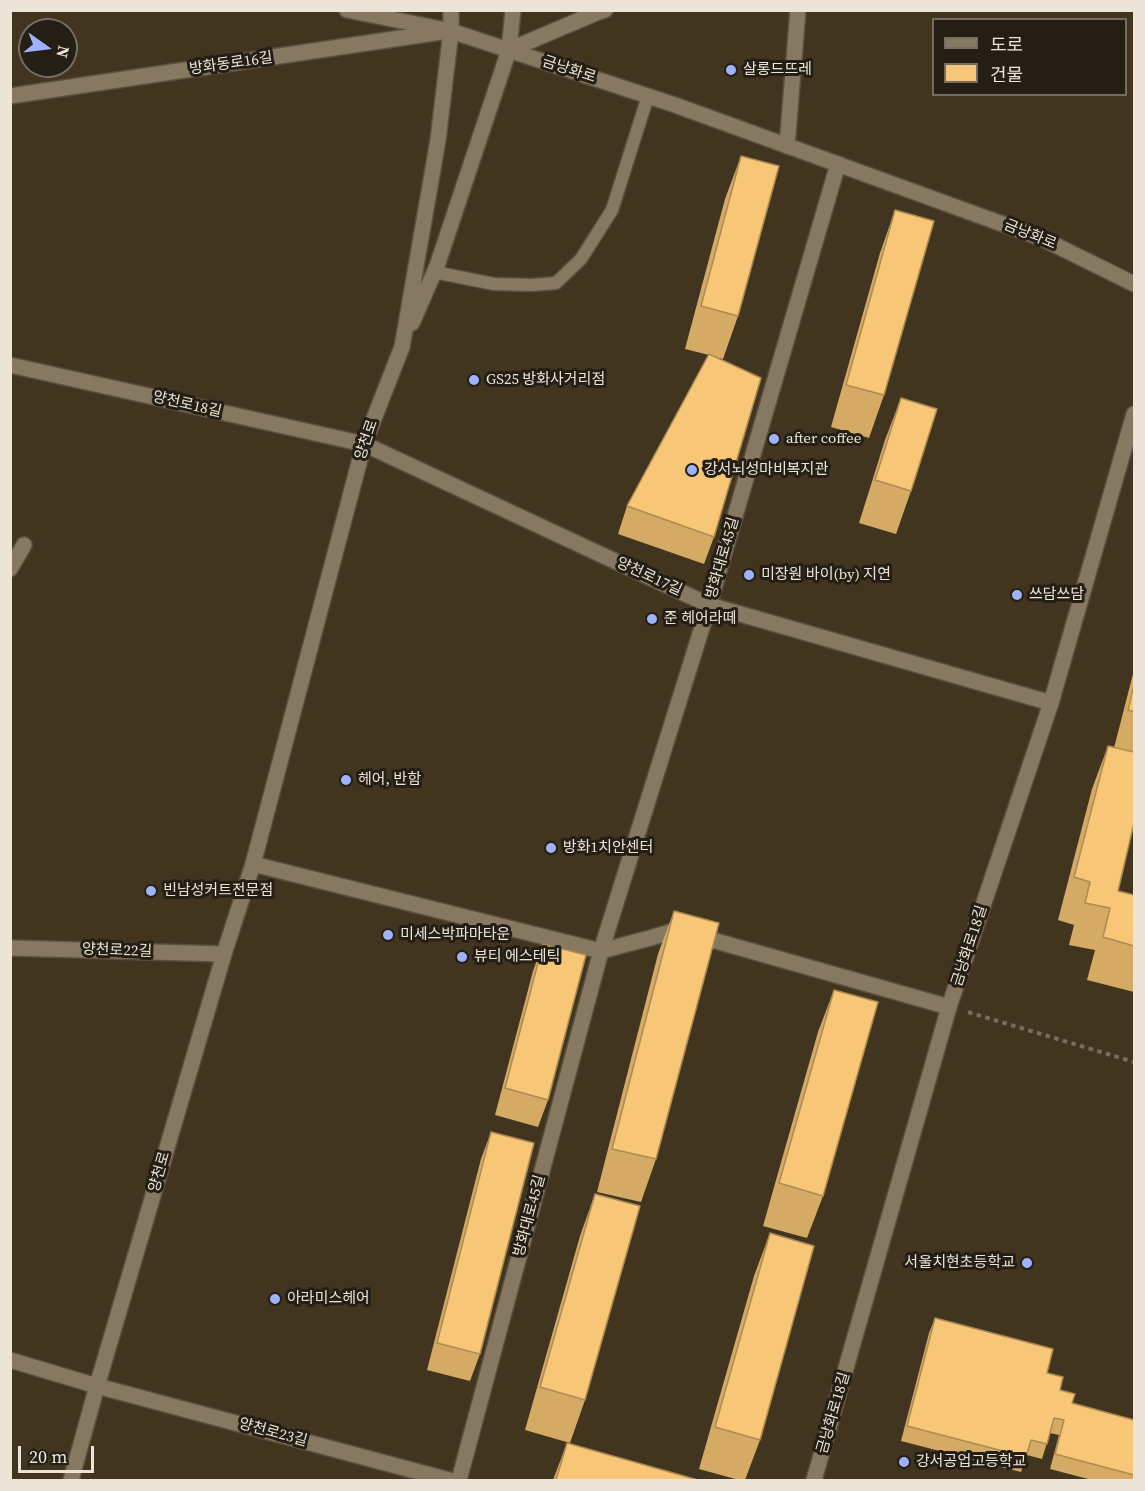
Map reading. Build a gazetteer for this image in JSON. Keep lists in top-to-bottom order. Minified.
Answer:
{"streets":{"street":["방화동로16길","금낭화로","양천로18길","양천로","방화대로45길","양천로17길","금낭화로18길","양천로22길","양천로23길"]},"crossings":[["방화동로16길","금낭화로"],["방화동로16길","양천로"],["금낭화로","양천로"],["금낭화로","방화대로45길"],["양천로18길","양천로"],["양천로18길","양천로17길"],["양천로","양천로17길"],["양천로","양천로22길"],["양천로","양천로23길"],["방화대로45길","양천로17길"],["양천로17길","금낭화로18길"]],"places":["살롱드뜨레","GS25 방화사거리점","after coffee","강서뇌성마비복지관","미장원 바이(by) 지연","쓰담쓰담","준 헤어라떼","헤어, 반함","방화1치안센터","빈남성커트전문점","미세스박파마타운","뷰티 에스테틱","서울치현초등학교","아라미스헤어","강서공업고등학교"],"legend":["도로","건물"],"scale_bar":"20 m","north":"right"}
